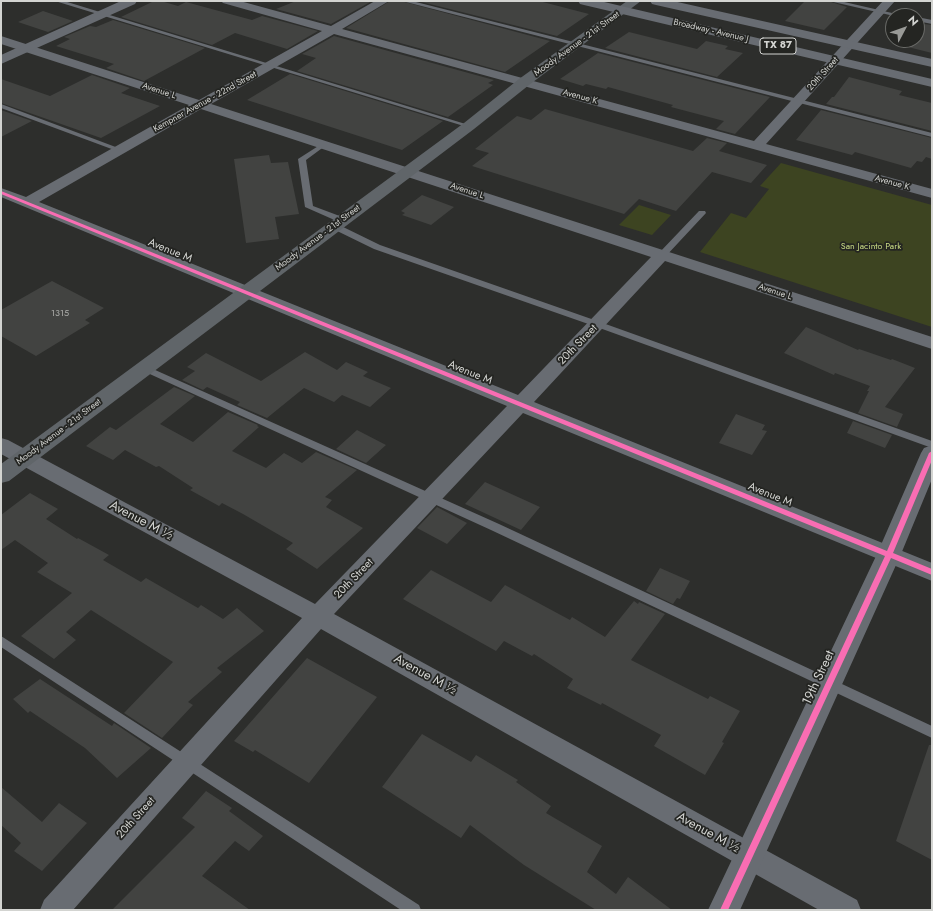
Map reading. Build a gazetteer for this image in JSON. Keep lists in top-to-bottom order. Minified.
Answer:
{"streets":{"main road":["Broadway - Avenue J","Moody Avenue - 21st Street","TX 87","19th Street"],"street":["20th Street","Avenue L","Avenue K","Kempner Avenue - 22nd Street","Avenue M","Avenue M ½"]},"crossings":[["Broadway - Avenue J","Moody Avenue - 21st Street"],["Broadway - Avenue J","20th Street"],["Moody Avenue - 21st Street","Avenue L"],["Moody Avenue - 21st Street","Avenue K"],["Moody Avenue - 21st Street","Avenue M"],["Moody Avenue - 21st Street","Avenue M ½"],["20th Street","Avenue L"],["20th Street","Avenue K"],["20th Street","Avenue M"],["20th Street","Avenue M ½"],["Avenue L","Kempner Avenue - 22nd Street"],["Avenue K","Kempner Avenue - 22nd Street"],["Kempner Avenue - 22nd Street","Avenue M"],["Avenue M","19th Street"],["Avenue M ½","19th Street"]],"parks":["San Jacinto Park"],"house_numbers":["1315"],"north":"top right"}
